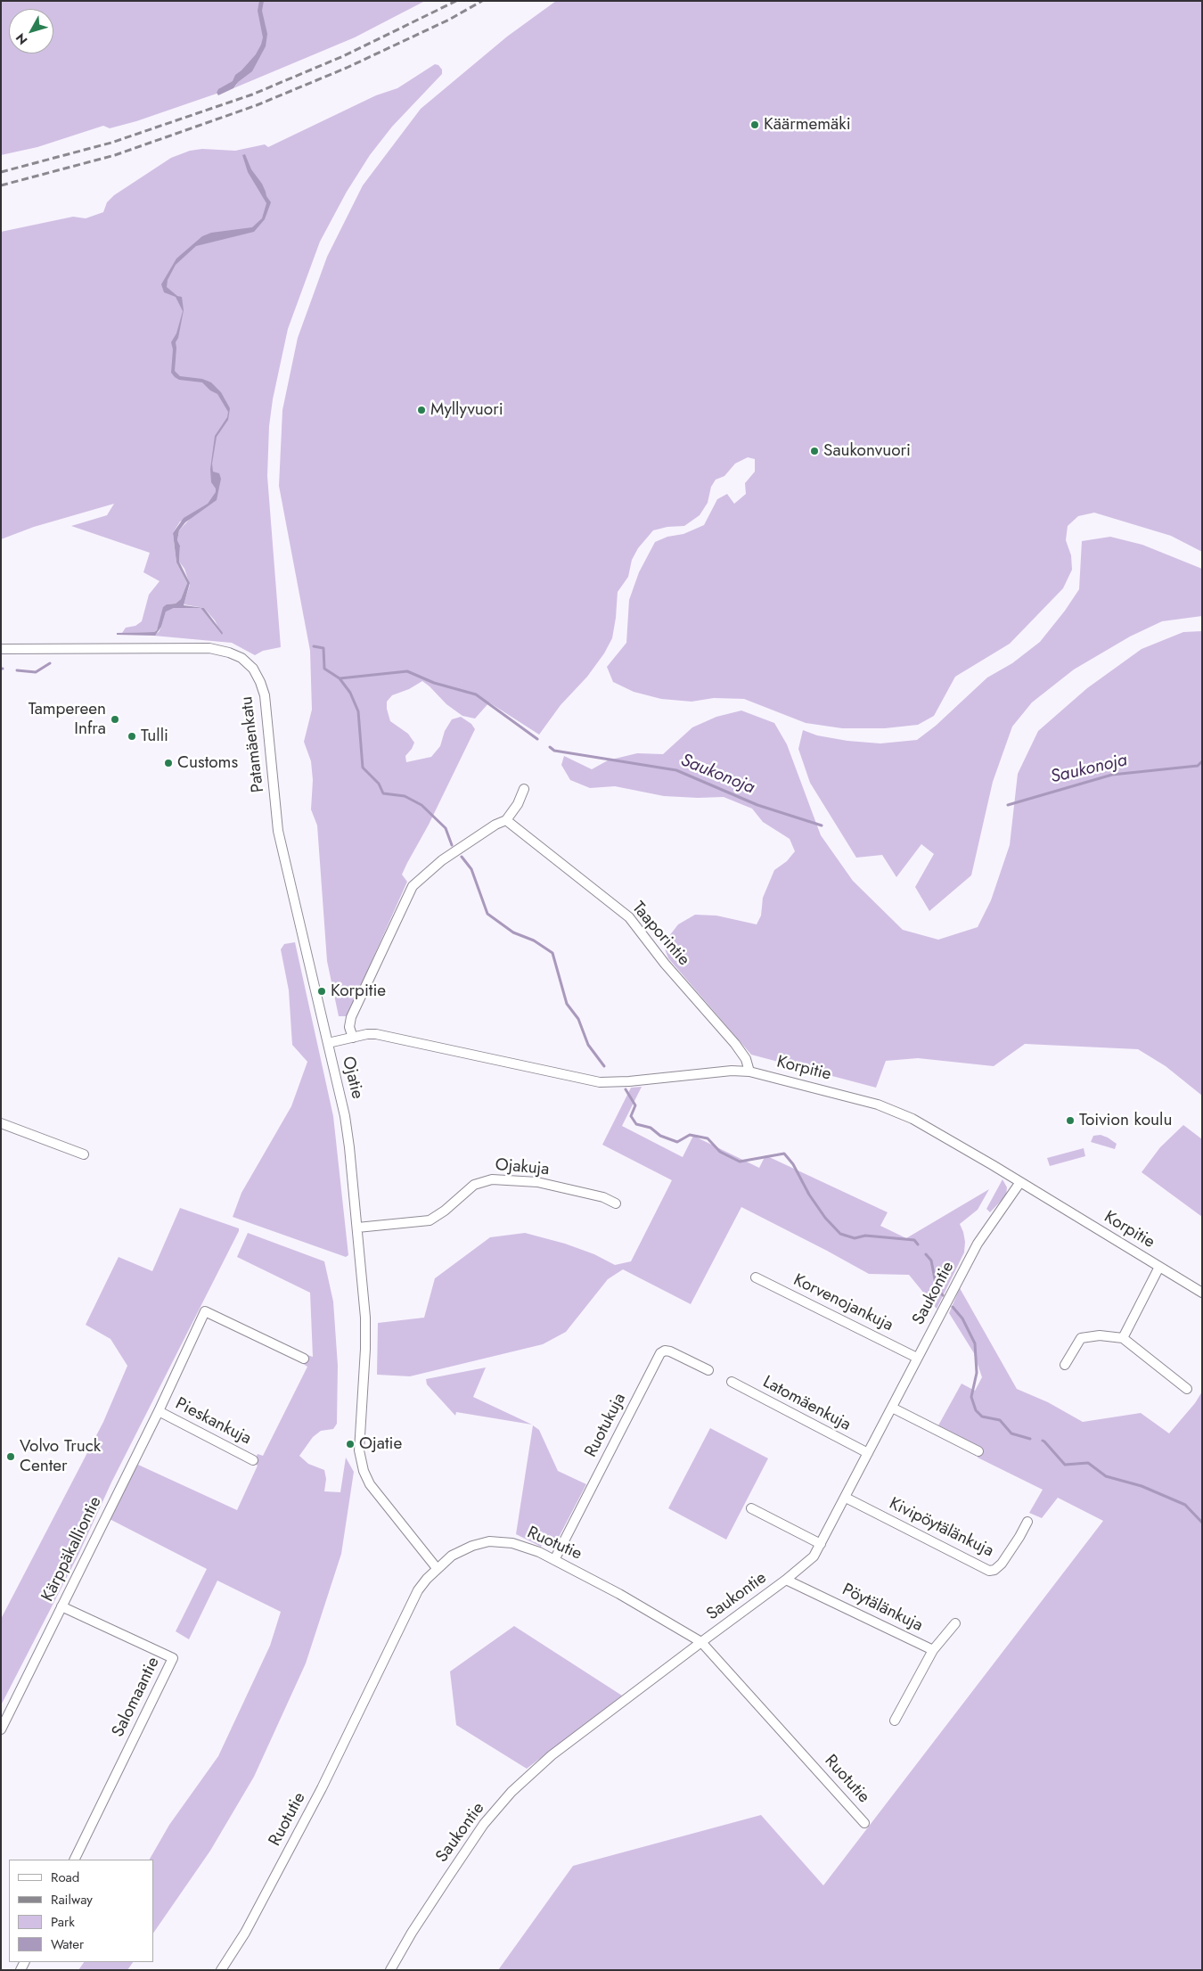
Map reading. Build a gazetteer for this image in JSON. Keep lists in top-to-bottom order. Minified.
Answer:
{"streets":{"street":["Patamäenkatu","Taaporintie","Korpitie","Ojatie","Ojakuja","Saukontie","Korvenojankuja","Latomäenkuja","Pieskankuja","Ruotukuja","Kivipöytälänkuja","Ruotutie","Kärppäkalliontie","Pöytälänkuja","Salomaantie"]},"crossings":[["Patamäenkatu","Ojatie"],["Taaporintie","Korpitie"],["Taaporintie","Ojatie"],["Korpitie","Ojatie"],["Korpitie","Saukontie"],["Ojatie","Ojakuja"],["Ojatie","Ruotutie"],["Saukontie","Korvenojankuja"],["Saukontie","Latomäenkuja"],["Saukontie","Kivipöytälänkuja"],["Saukontie","Ruotutie"],["Saukontie","Pöytälänkuja"],["Pieskankuja","Kärppäkalliontie"],["Ruotukuja","Ruotutie"],["Kärppäkalliontie","Salomaantie"]],"water":["Saukonoja"],"places":["Käärmemäki","Myllyvuori","Saukonvuori","Tampereen Infra","Tulli","Customs","Korpitie","Toivion koulu","Ojatie","Volvo Truck Center"],"legend":["Road","Railway","Park","Water"],"north":"bottom left"}
